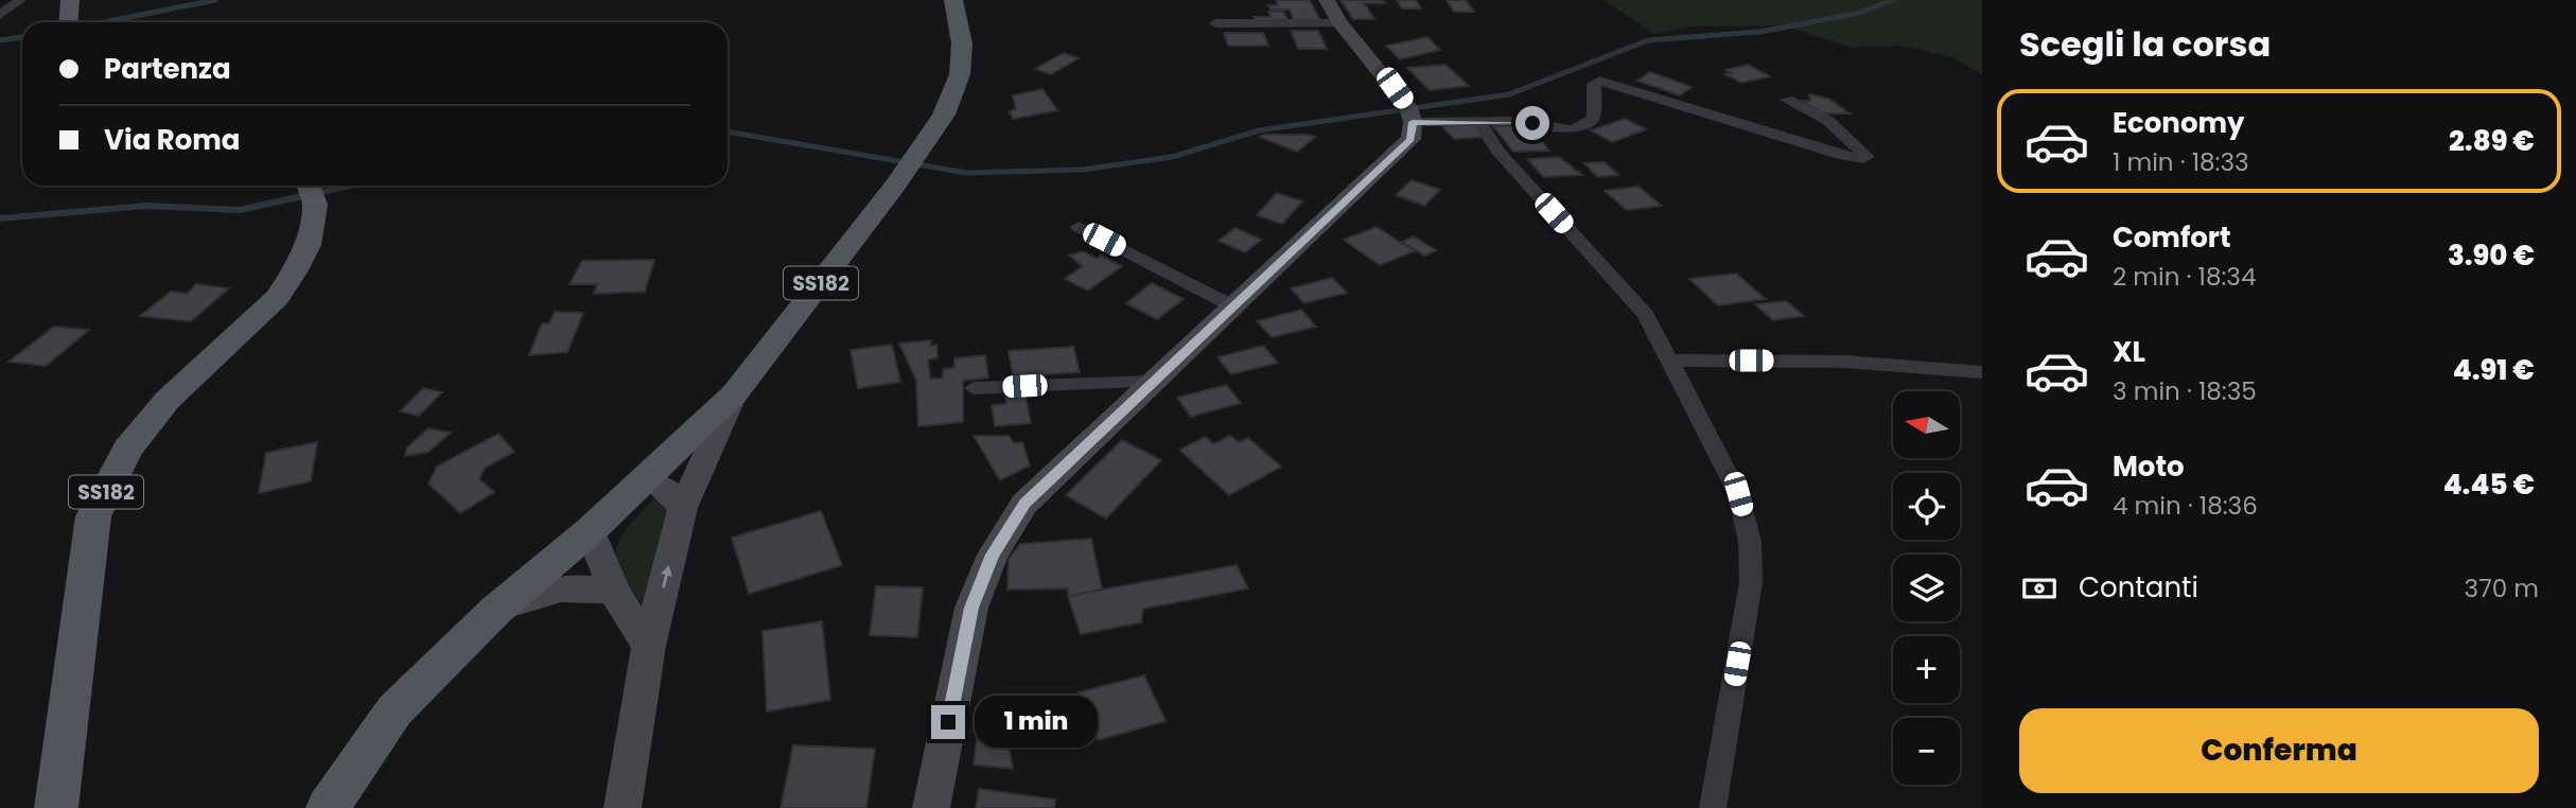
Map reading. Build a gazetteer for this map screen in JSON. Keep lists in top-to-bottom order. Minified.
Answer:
{"streets":{"main road":["SS182"]},"north":"left","page":{"heading":"Scegli la corsa","banner":["Partenza","Via Roma"],"list":[{"name":"Economy","note":"1 min · 18:33","value":"2.89 €"},{"name":"Comfort","note":"2 min · 18:34","value":"3.90 €"},{"name":"XL","note":"3 min · 18:35","value":"4.91 €"},{"name":"Moto","note":"4 min · 18:36","value":"4.45 €"}],"map_buttons":["+","−"],"pay":["Contanti","370 m"],"buttons":"Conferma","bubble":"1 min"}}
